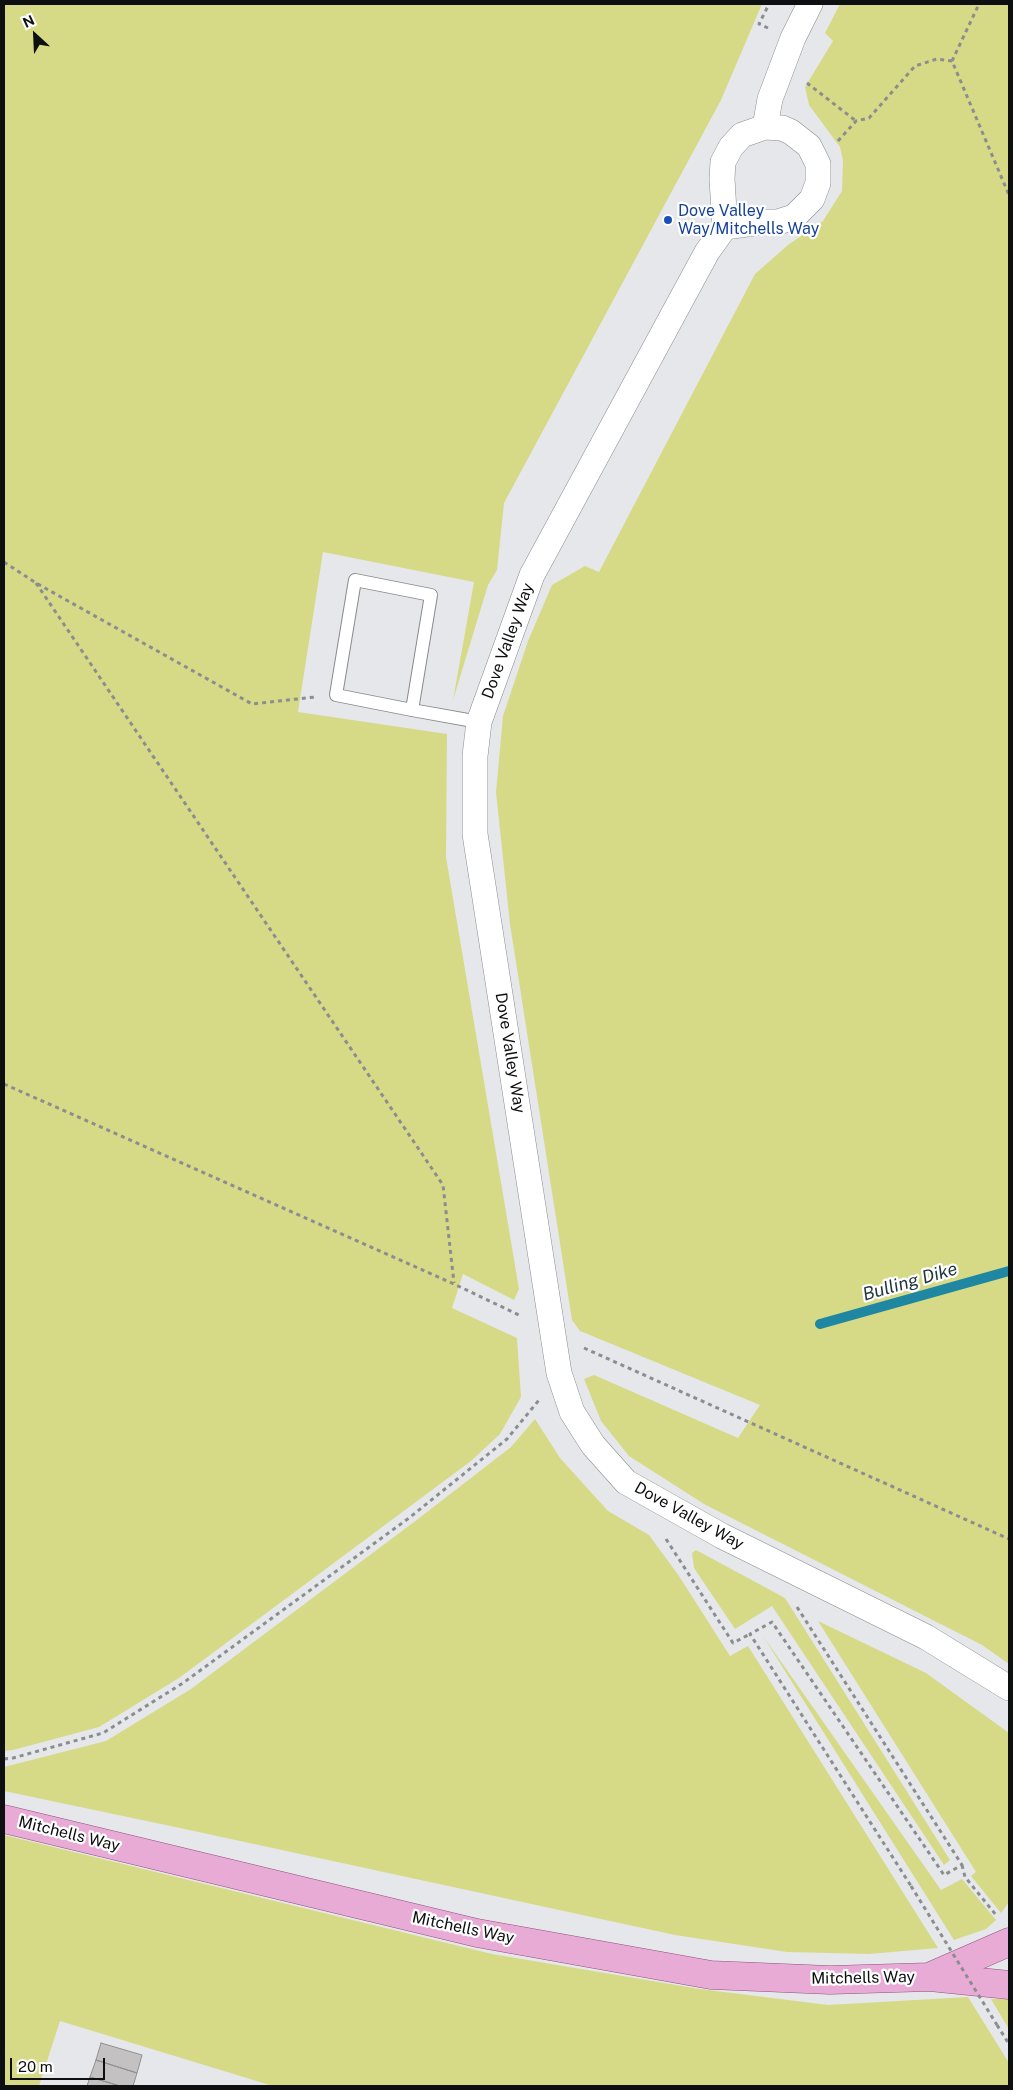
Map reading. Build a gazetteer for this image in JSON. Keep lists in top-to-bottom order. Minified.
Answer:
{"streets":{"main road":["Mitchells Way"],"street":["Dove Valley Way"]},"water":["Bulling Dike"],"places":["Dove Valley Way/Mitchells Way"],"scale_bar":"20 m","north":"top left"}
